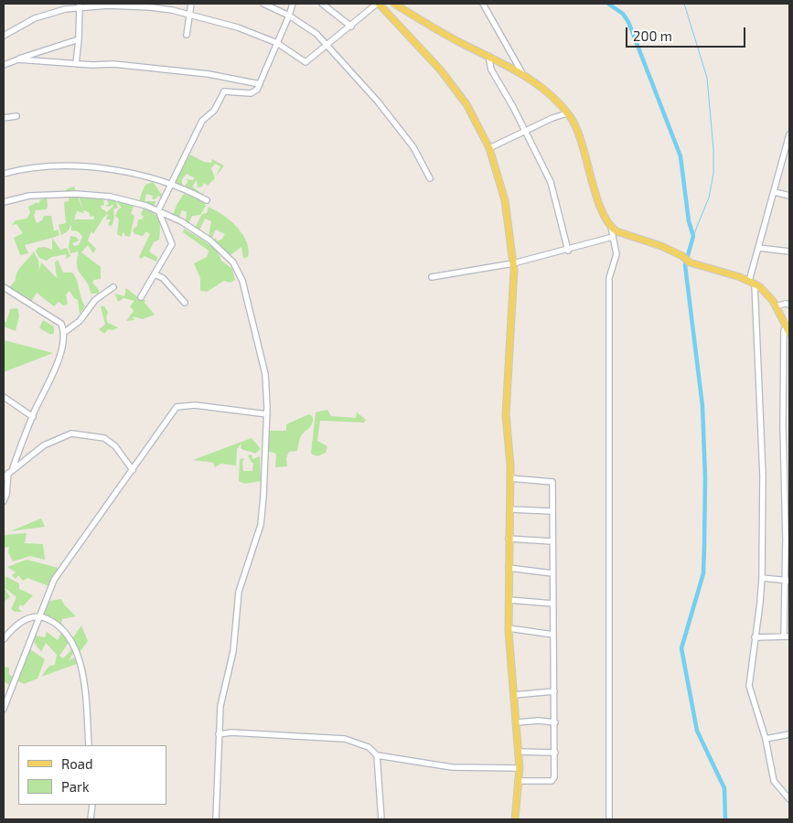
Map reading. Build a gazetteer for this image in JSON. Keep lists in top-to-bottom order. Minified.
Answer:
{"legend":["Road","Park"],"scale_bar":"200 m"}
